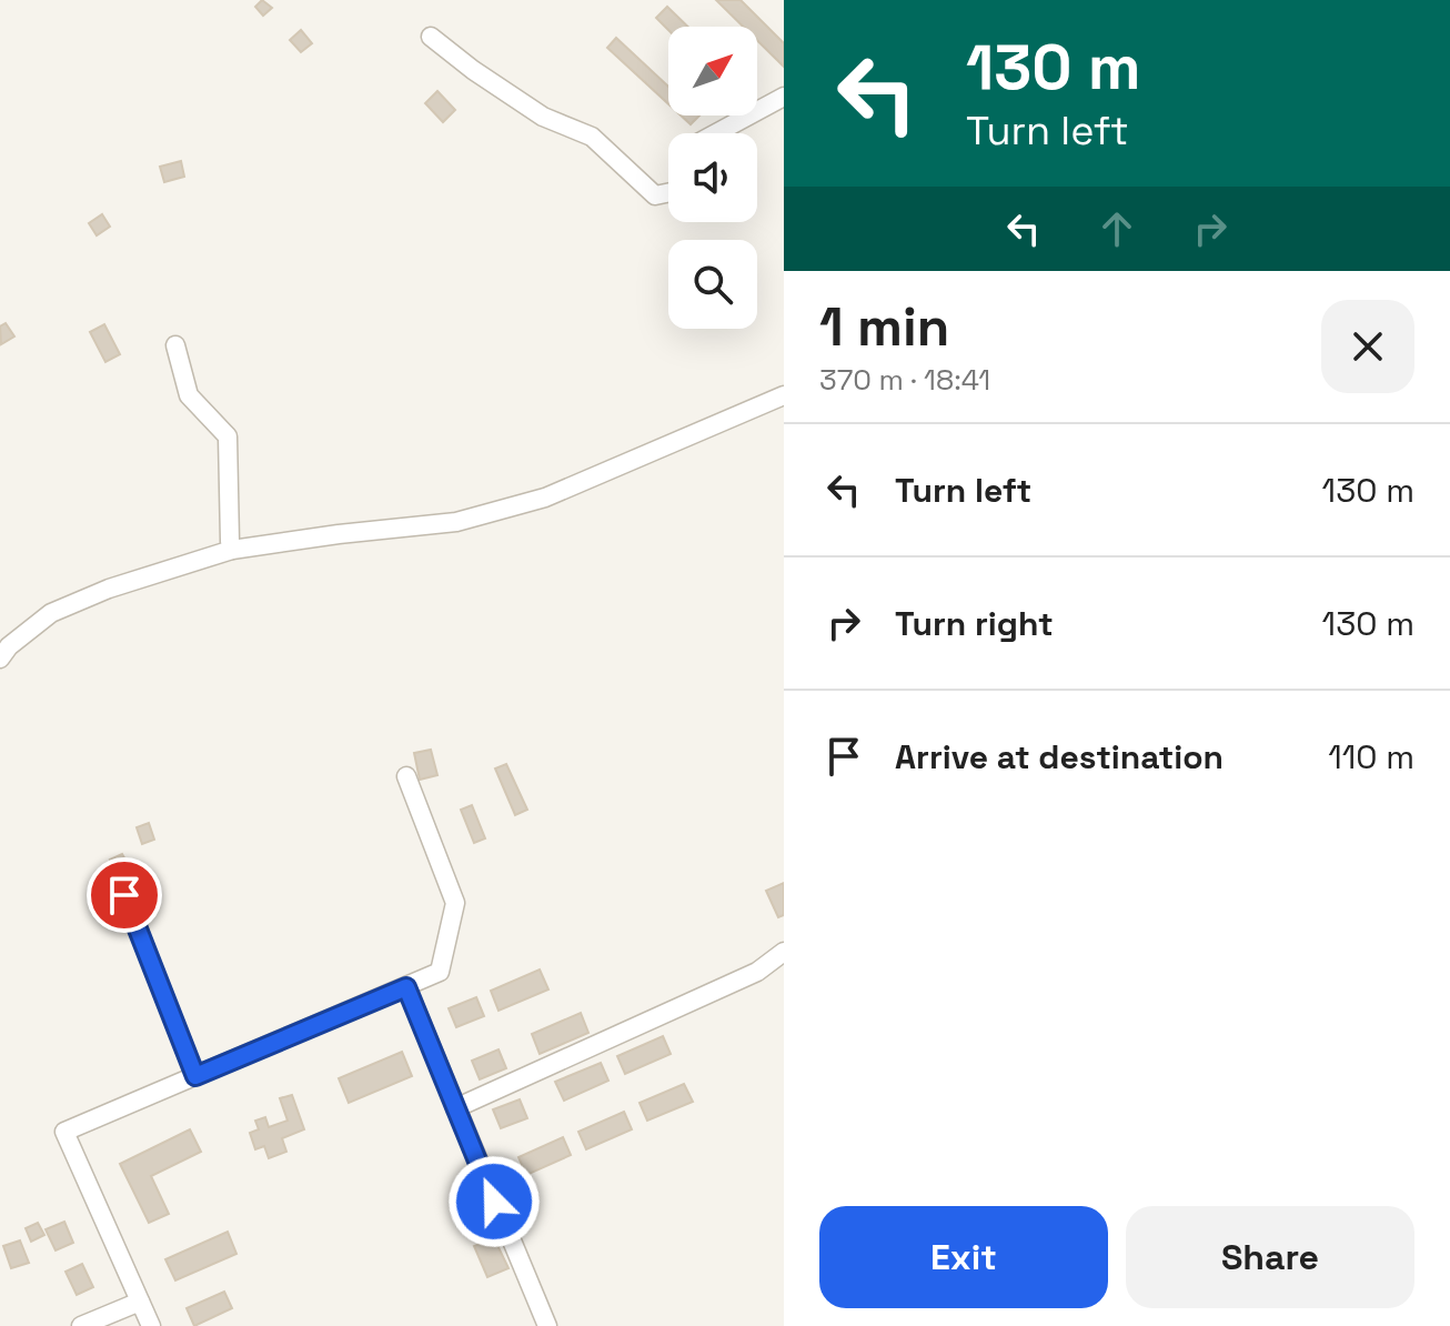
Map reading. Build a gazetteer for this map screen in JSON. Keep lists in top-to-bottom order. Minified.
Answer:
{"north":"top right","page":{"turn":["130 m","Turn left"],"heading":["1 min","370 m · 18:41"],"list":[{"name":"Turn left","value":"130 m"},{"name":"Turn right","value":"130 m"},{"name":"Arrive at destination","value":"110 m"}],"buttons":["Exit","Share"]}}
